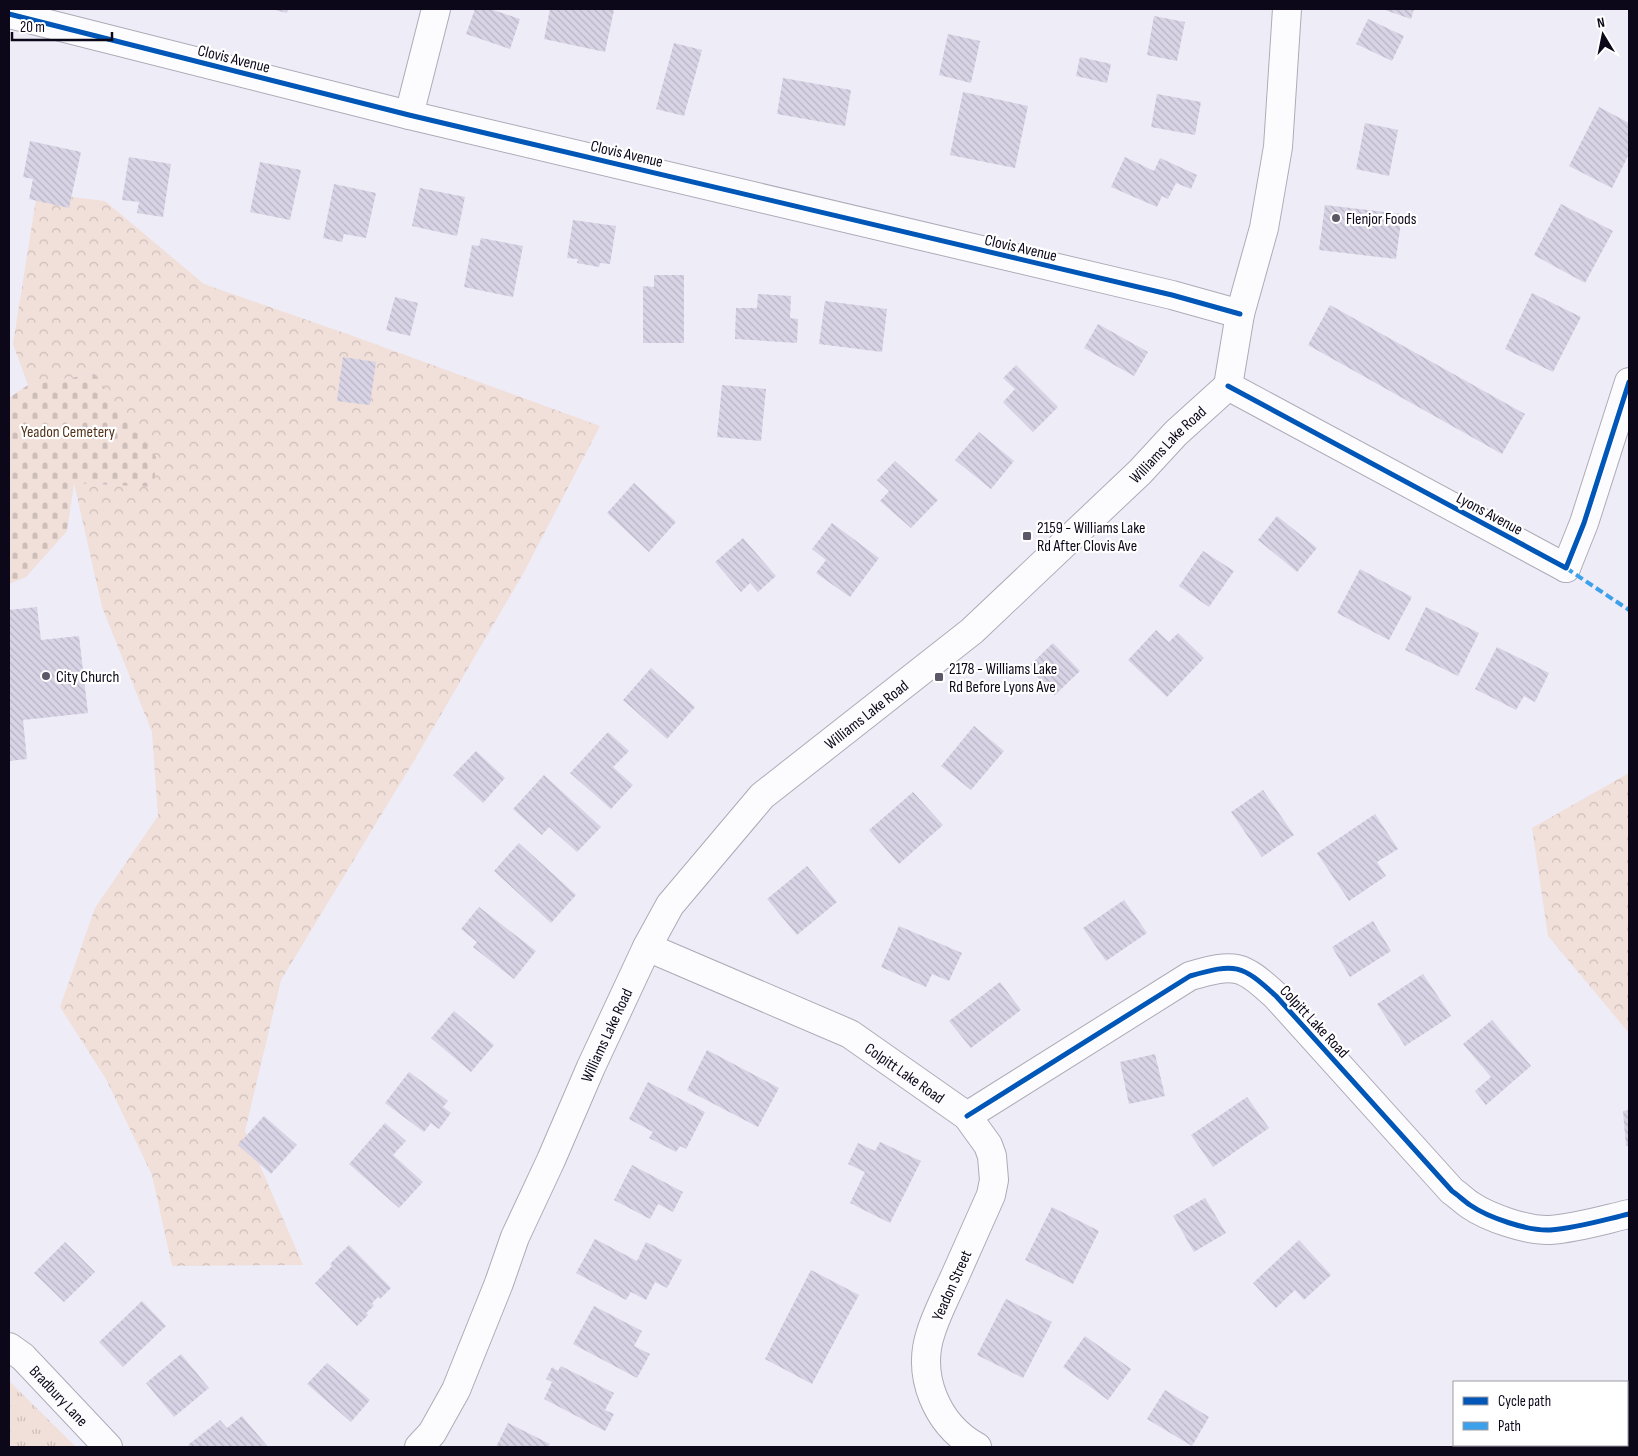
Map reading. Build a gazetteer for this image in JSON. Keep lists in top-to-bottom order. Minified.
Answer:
{"streets":{"street":["Clovis Avenue","Williams Lake Road","Lyons Avenue","Colpitt Lake Road","Yeadon Street","Bradbury Lane"]},"crossings":[["Williams Lake Road","Lyons Avenue"],["Williams Lake Road","Colpitt Lake Road"],["Colpitt Lake Road","Yeadon Street"]],"parks":["Yeadon Cemetery"],"places":{"other":["Flenjor Foods","City Church"],"transit":["2159 - Williams Lake Rd After Clovis Ave","2178 - Williams Lake Rd Before Lyons Ave"]},"legend":["Cycle path","Path"],"scale_bar":"20 m","north":"top"}
